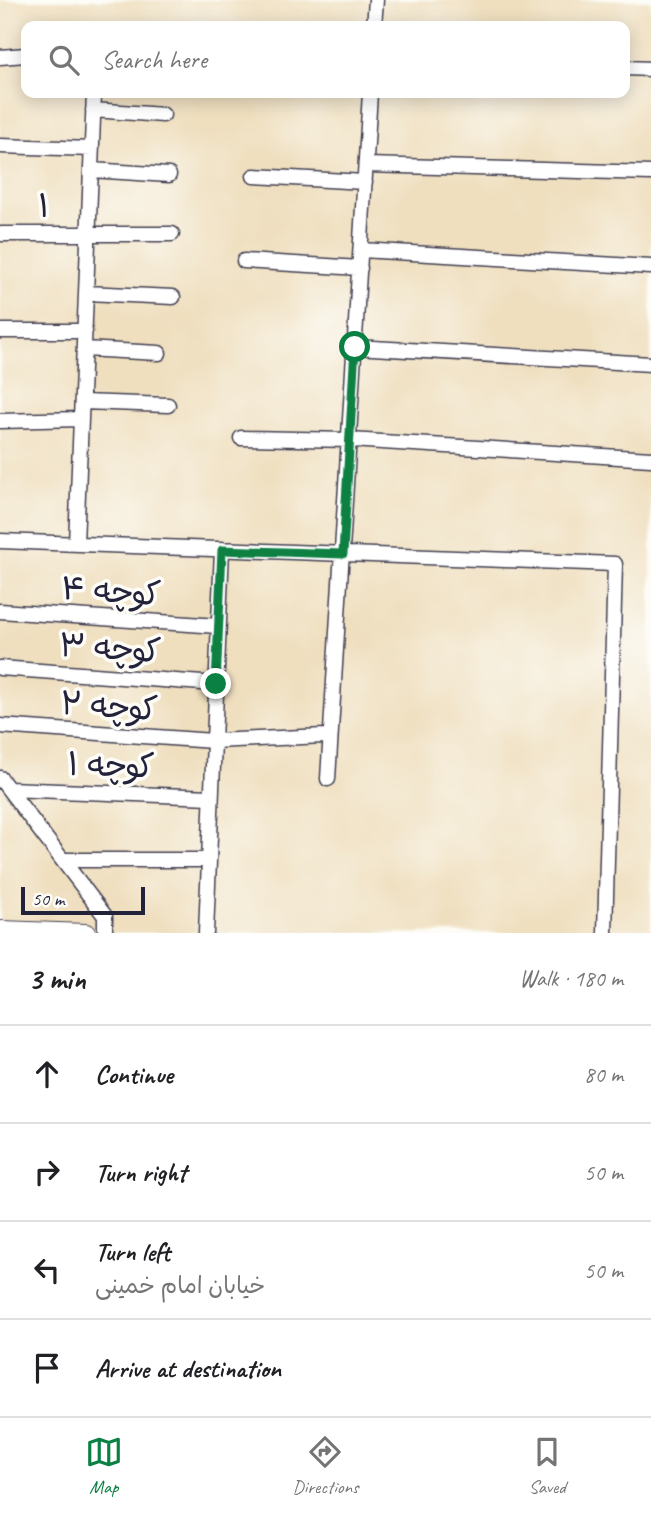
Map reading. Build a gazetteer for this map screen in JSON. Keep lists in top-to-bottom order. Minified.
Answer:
{"streets":{"street":["۱","کوچه ۴","کوچه ۳","کوچه ۲","کوچه ۱"]},"scale_bar":"50 m","page":{"search":"Search here","scale":"50 m","heading":["3 min","Walk · 180 m"],"list":[["Continue","80 m"],["Turn right","50 m"],["Turn left","خیابان امام خمینی","50 m"],"Arrive at destination"],"nav":["Map","Directions","Saved"]}}
